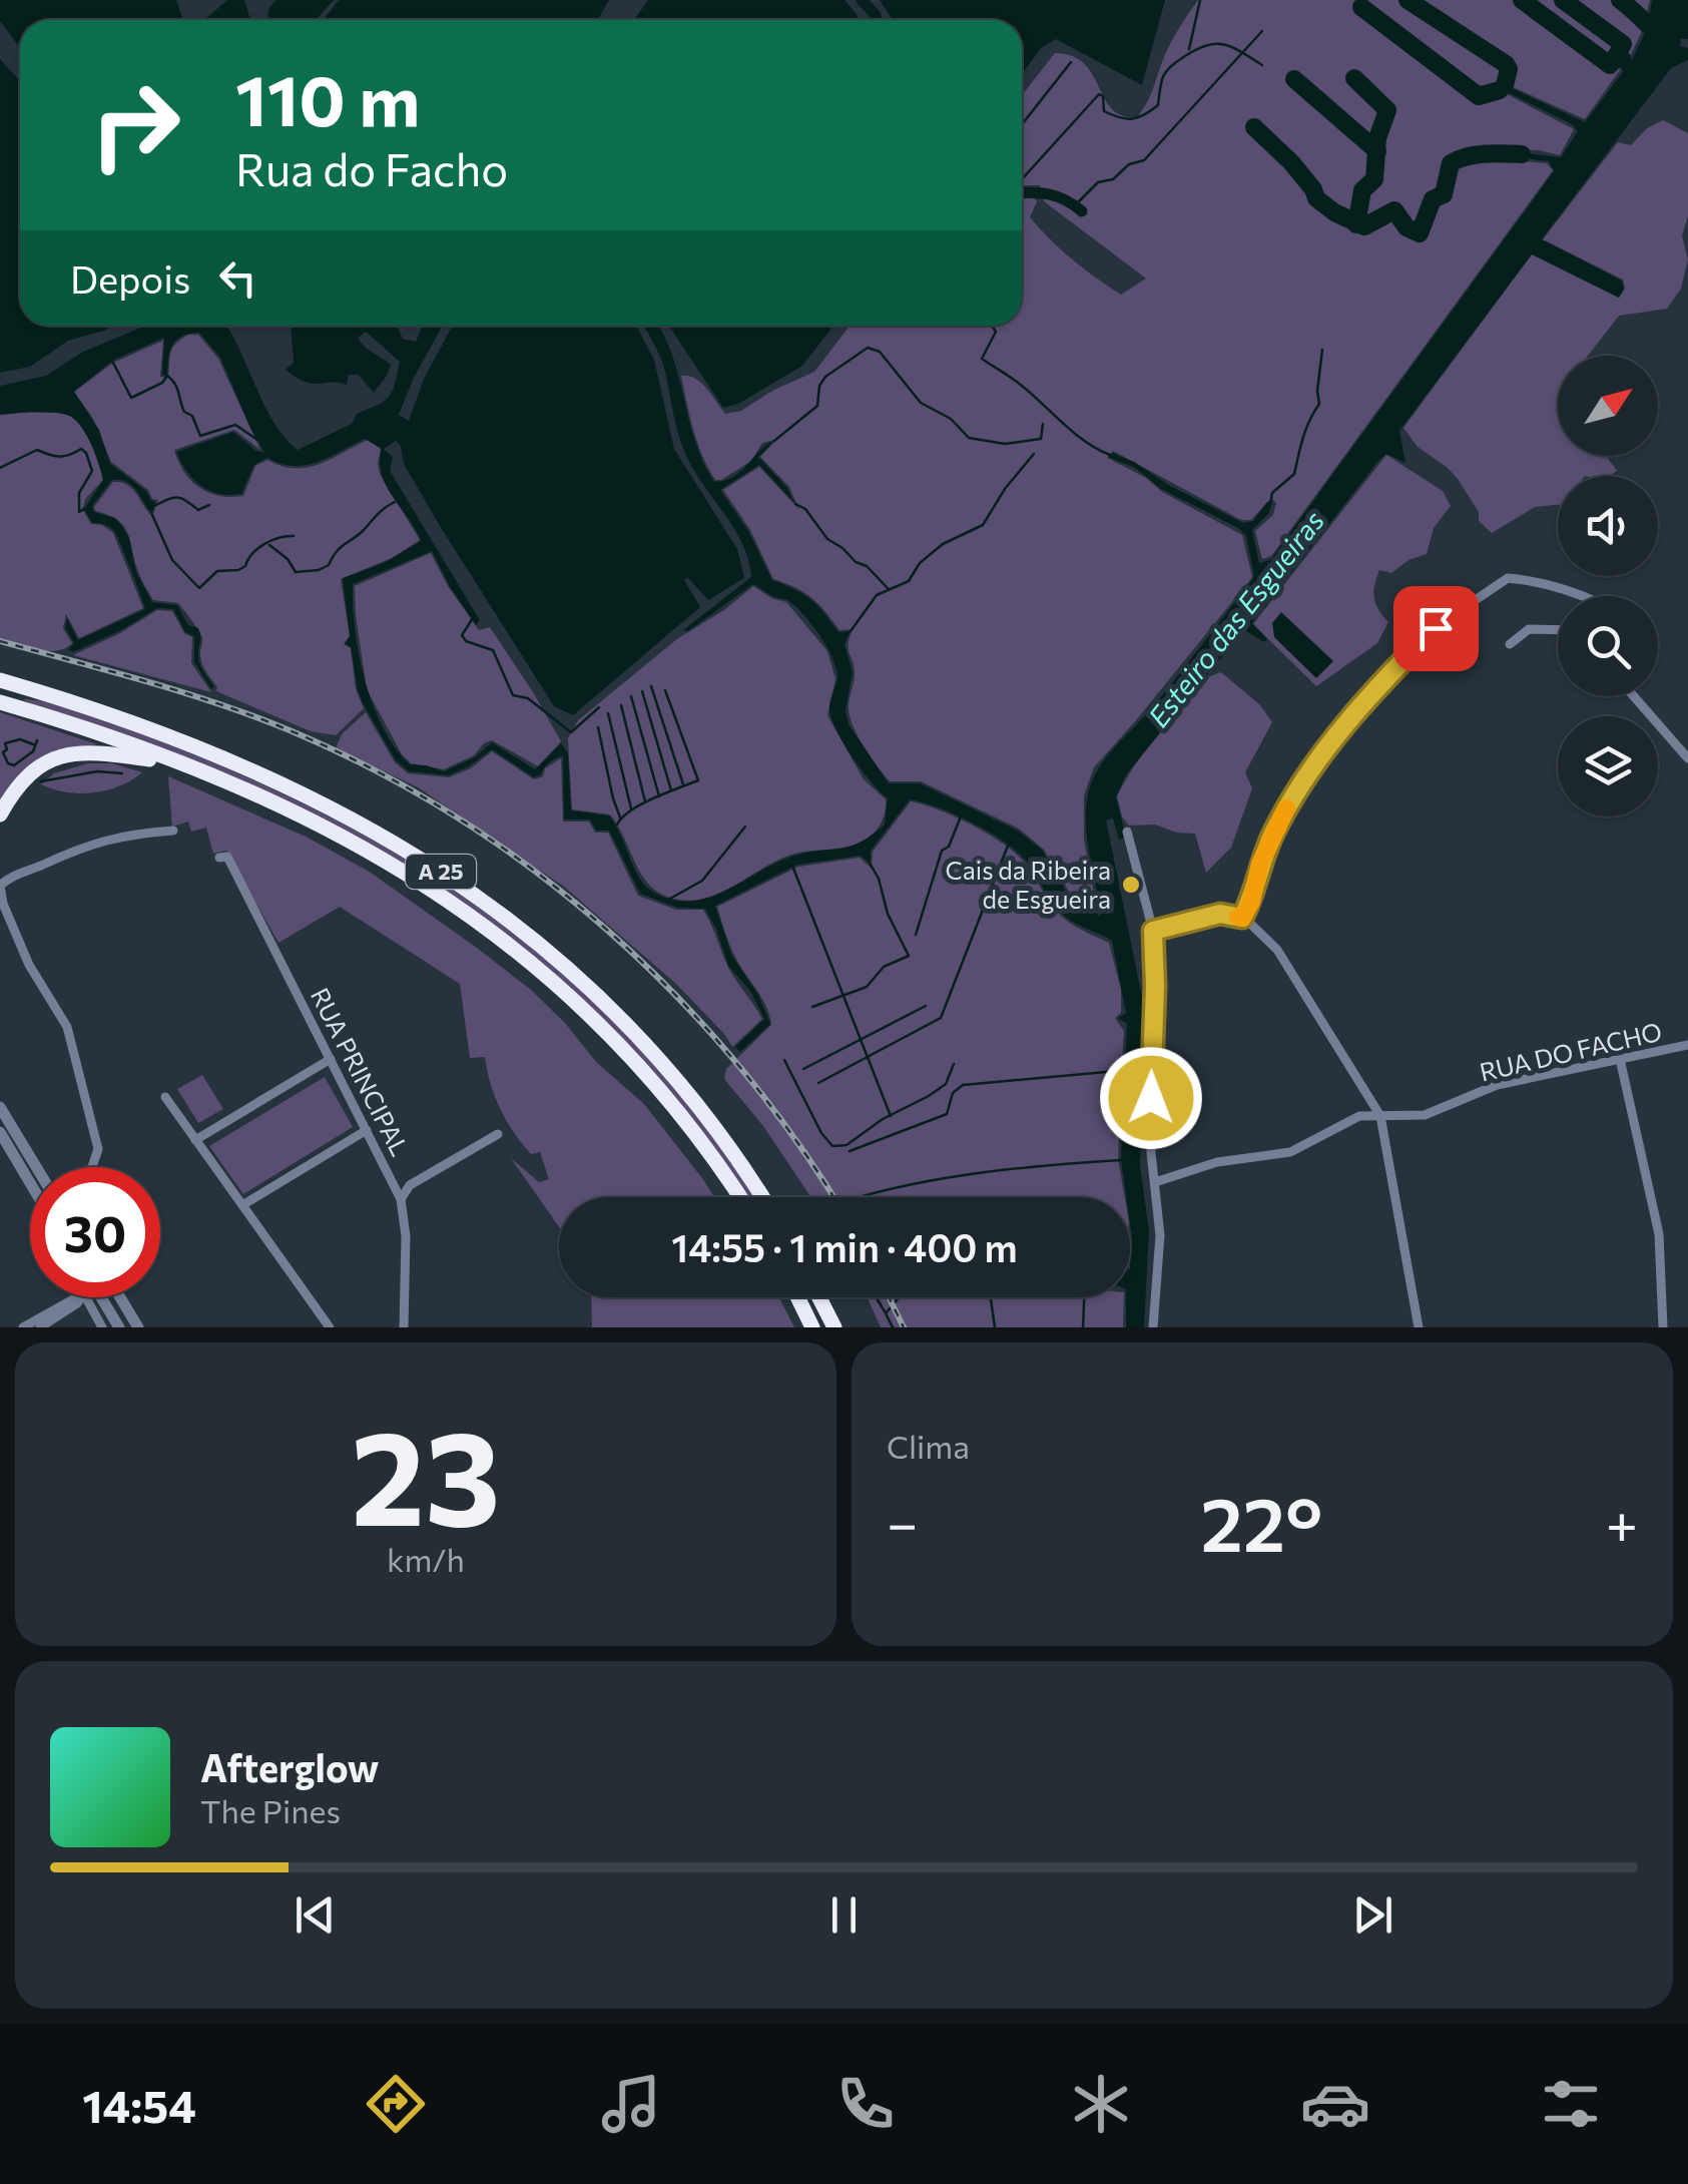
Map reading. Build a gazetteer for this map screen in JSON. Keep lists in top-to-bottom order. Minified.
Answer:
{"streets":{"highway":["A 25"],"street":["RUA DO FACHO","RUA PRINCIPAL"]},"water":["Esteiro das Esgueiras"],"places":["Cais da Ribeira de Esgueira"],"north":"top right","page":{"turn":["110 m","Rua do Facho"],"then":"Depois","limit":"30","trip":"14:55 · 1 min · 400 m","tile":[["23","km/h"],"Clima"],"heat":["−","22°","+"],"song":["Afterglow","The Pines"],"tabs":"14:54"}}
